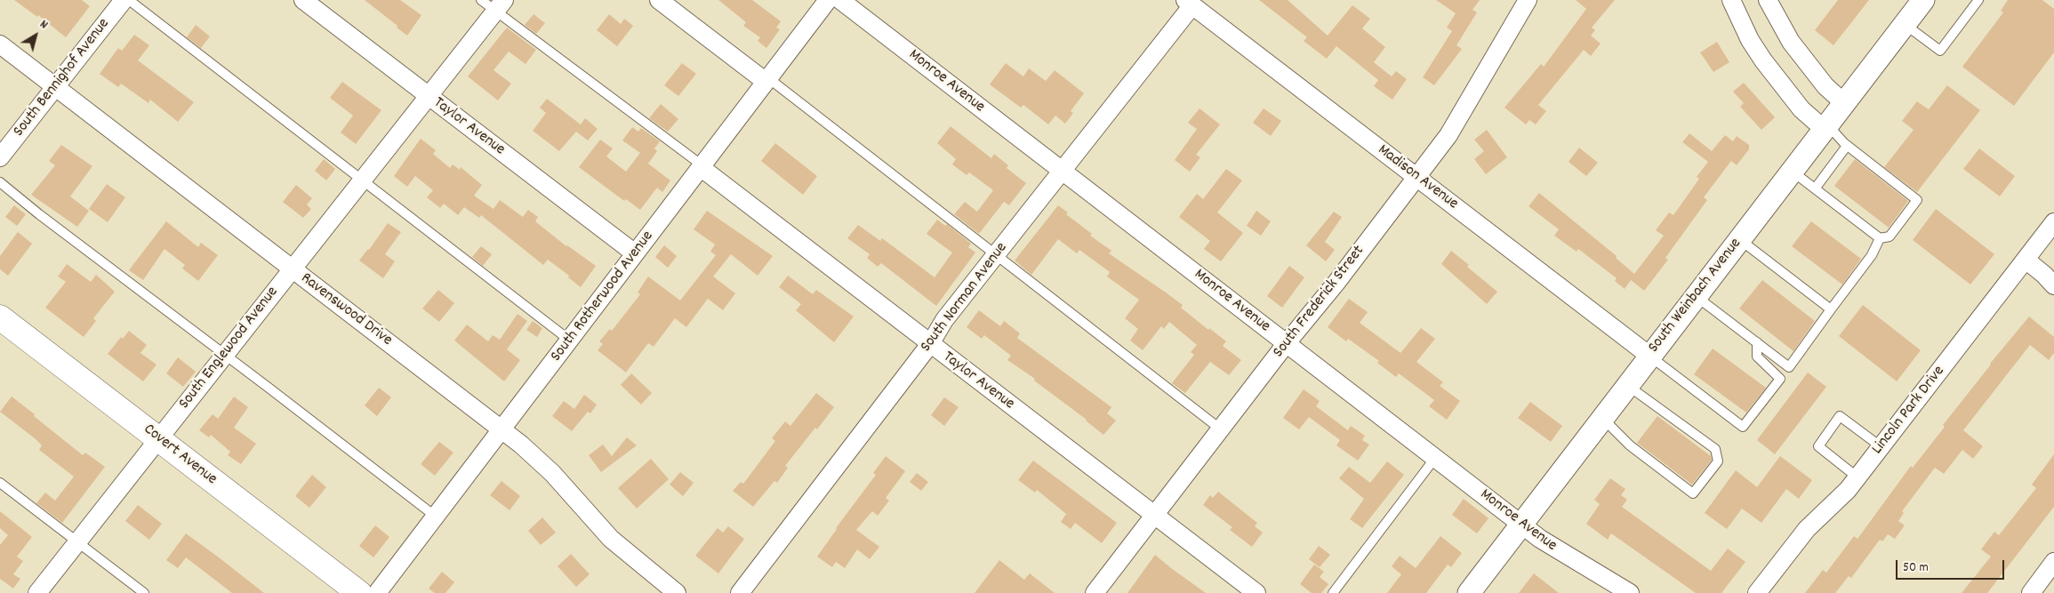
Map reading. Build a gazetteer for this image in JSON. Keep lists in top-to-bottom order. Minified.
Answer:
{"streets":{"main road":["Covert Avenue"],"street":["South Bennighof Avenue","Monroe Avenue","Taylor Avenue","Madison Avenue","South Weinbach Avenue","South Rotherwood Avenue","South Norman Avenue","South Frederick Street","Ravenswood Drive","South Englewood Avenue","Lincoln Park Drive"]},"crossings":[["South Bennighof Avenue","Ravenswood Drive"],["Monroe Avenue","South Weinbach Avenue"],["Monroe Avenue","South Norman Avenue"],["Monroe Avenue","South Frederick Street"],["Taylor Avenue","South Rotherwood Avenue"],["Taylor Avenue","South Norman Avenue"],["Taylor Avenue","South Frederick Street"],["Taylor Avenue","South Englewood Avenue"],["Madison Avenue","South Weinbach Avenue"],["Madison Avenue","South Norman Avenue"],["Madison Avenue","South Frederick Street"],["South Rotherwood Avenue","Ravenswood Drive"],["Ravenswood Drive","South Englewood Avenue"],["South Englewood Avenue","Covert Avenue"]],"scale_bar":"50 m","north":"top right"}
